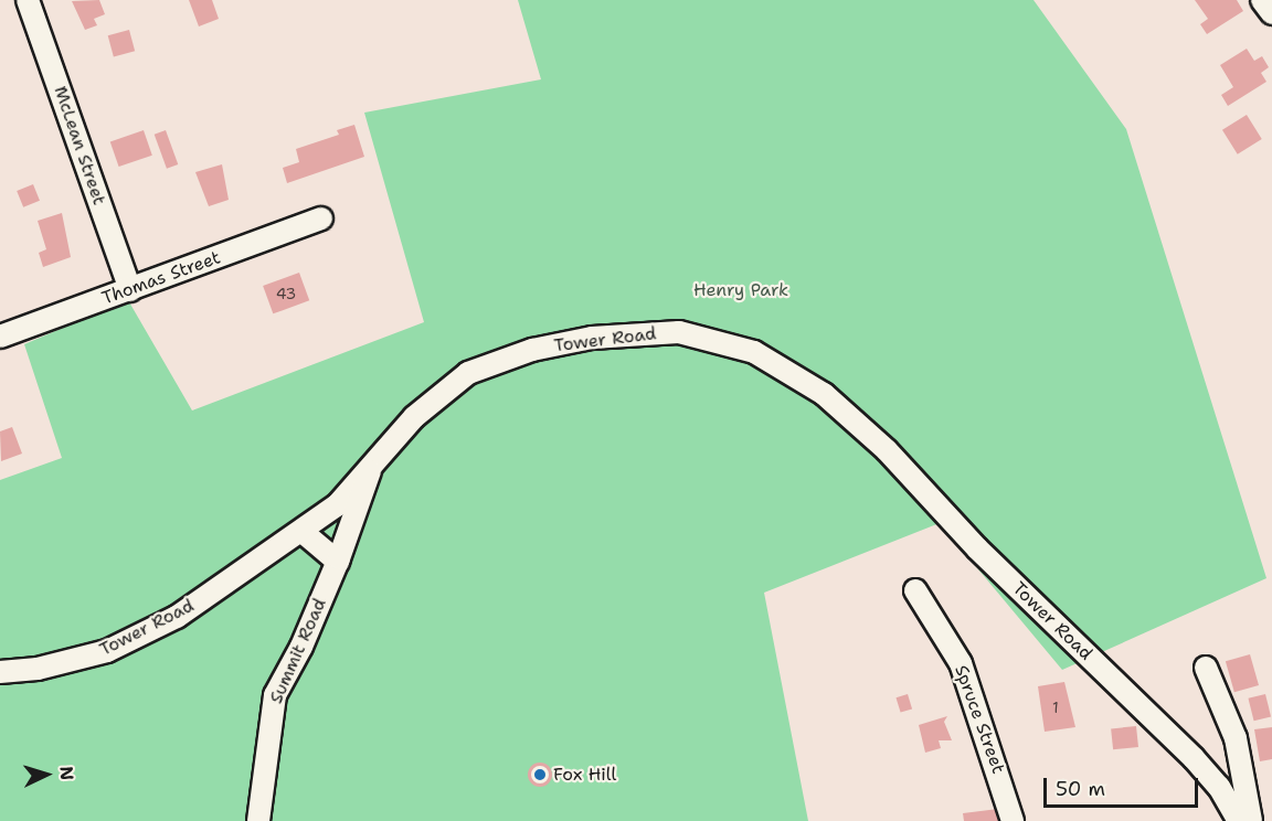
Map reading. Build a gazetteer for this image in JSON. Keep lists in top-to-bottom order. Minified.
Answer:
{"streets":{"street":["McLean Street","Thomas Street","Tower Road","Summit Road","Spruce Street"]},"crossings":[["McLean Street","Thomas Street"],["Tower Road","Summit Road"]],"parks":["Henry Park"],"places":["Fox Hill"],"house_numbers":["43","1"],"scale_bar":"50 m","north":"right"}
